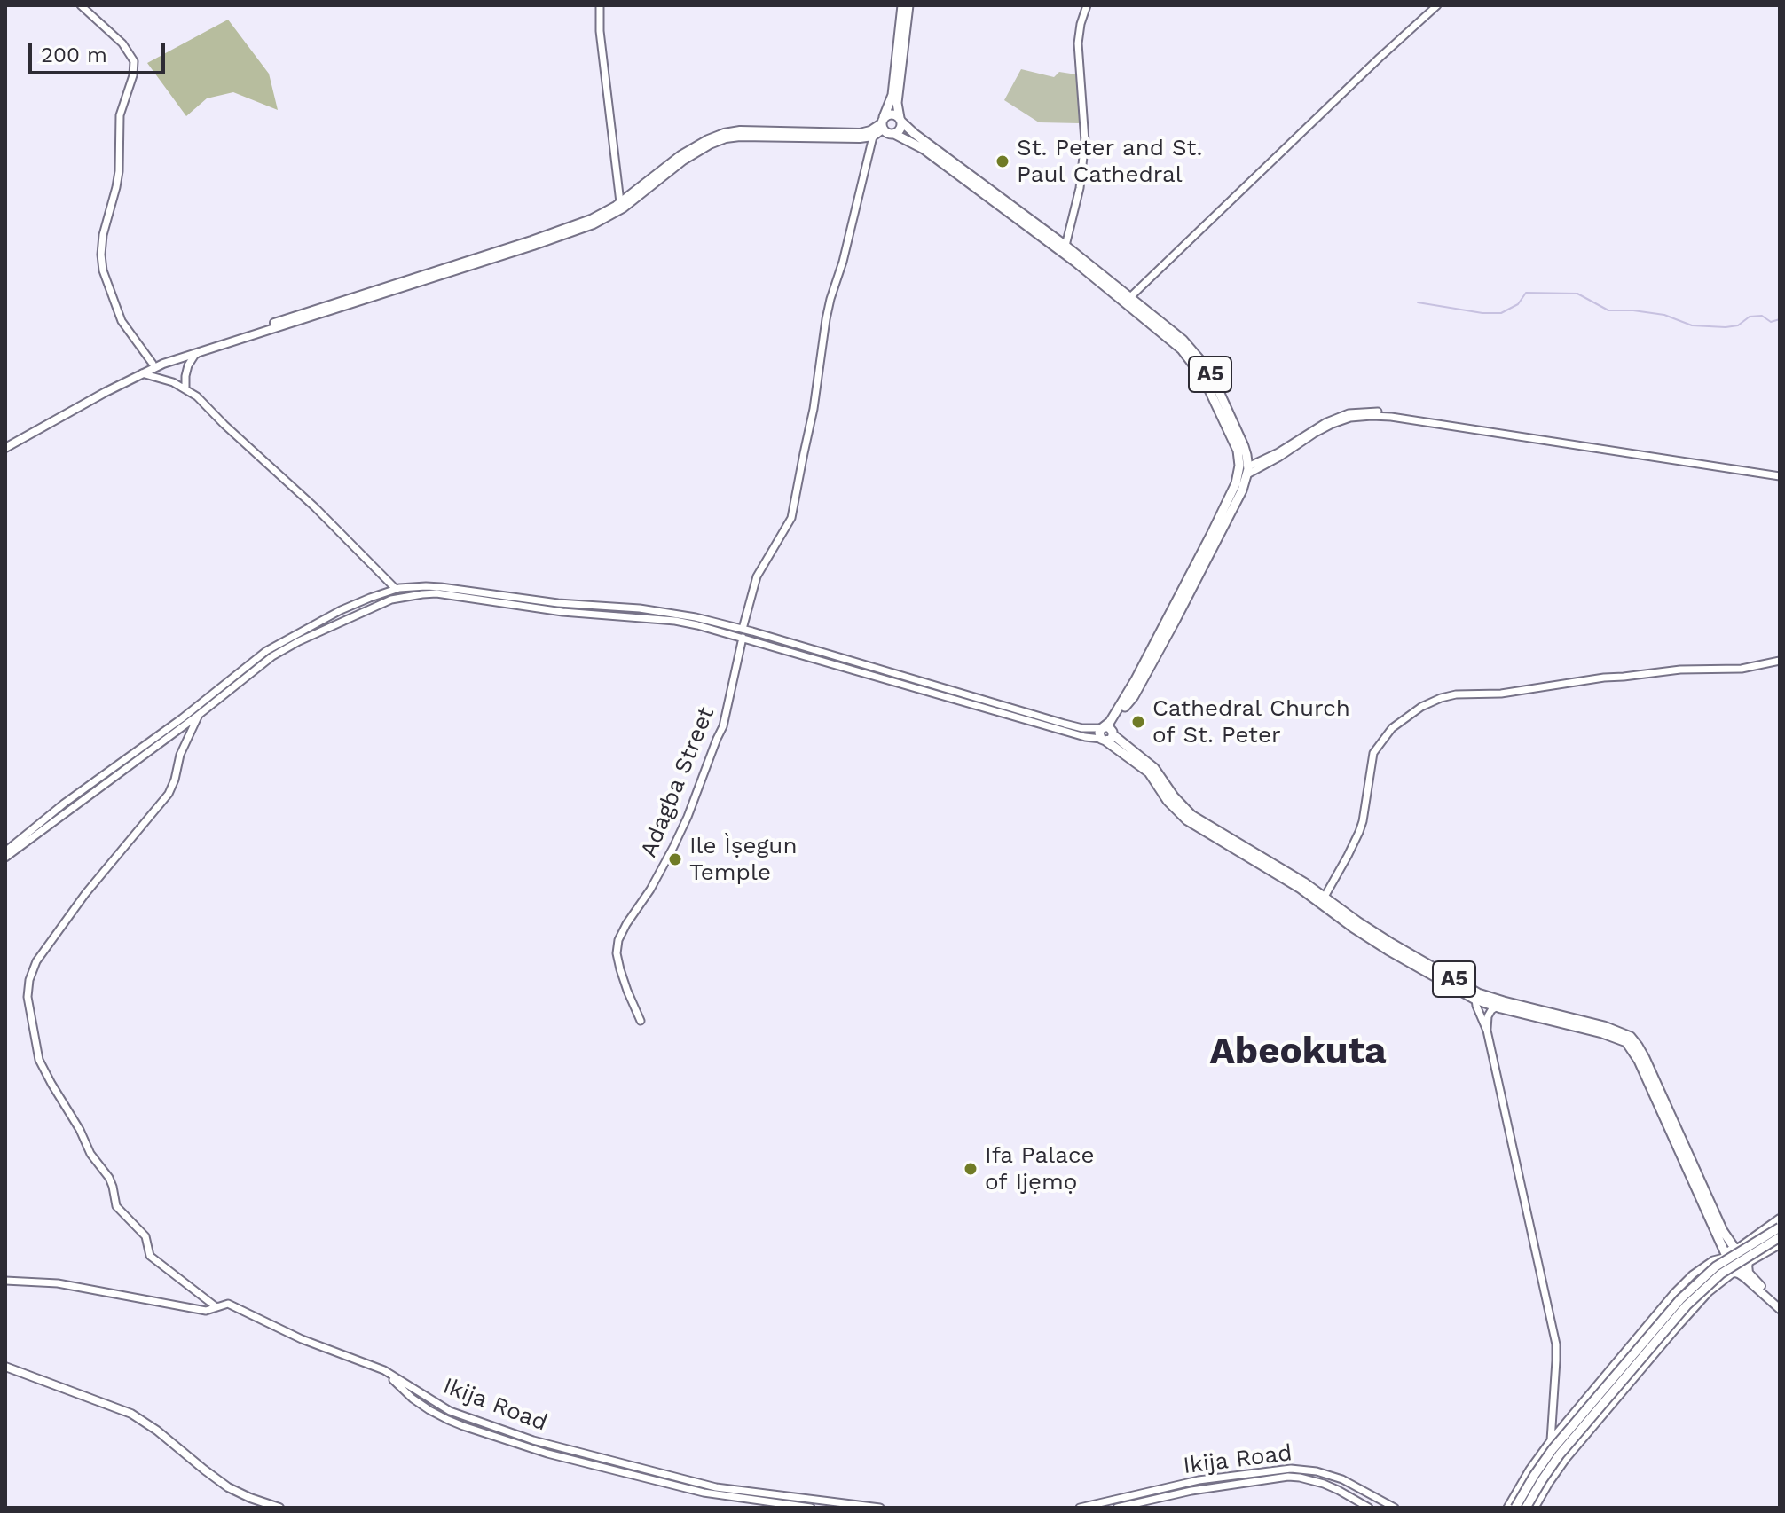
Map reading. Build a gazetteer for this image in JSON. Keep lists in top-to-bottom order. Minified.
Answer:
{"streets":{"highway":["A5"],"street":["Adagba Street","Ikija Road"]},"districts":["Abeokuta"],"places":["St. Peter and St. Paul Cathedral","Cathedral Church of St. Peter","Ile Ìṣegun Temple","Ifa Palace of Ijẹmọ"],"scale_bar":"200 m"}
